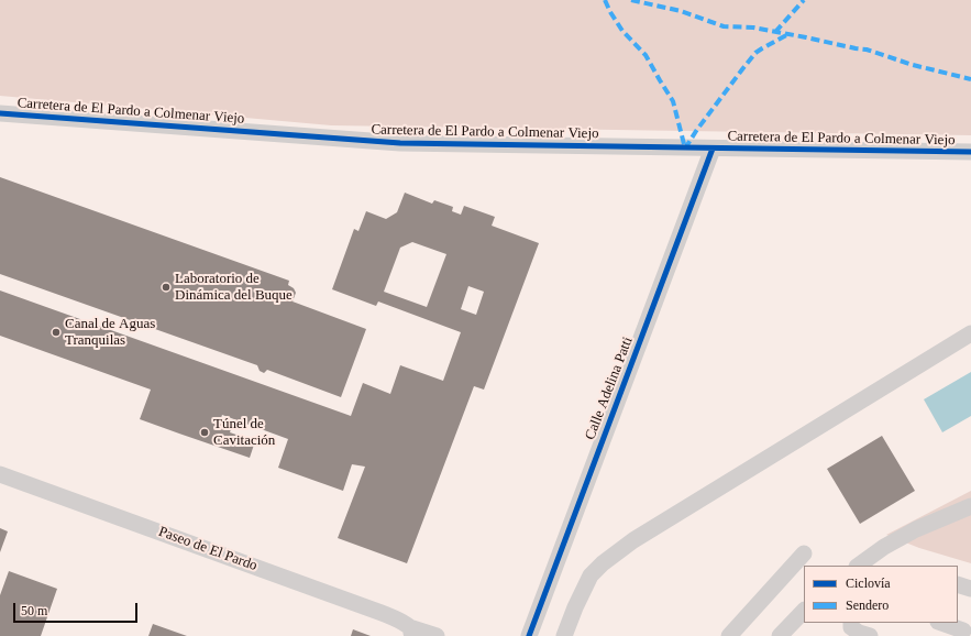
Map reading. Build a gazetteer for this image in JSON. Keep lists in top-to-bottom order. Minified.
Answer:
{"streets":{"street":["Carretera de El Pardo a Colmenar Viejo","Calle Adelina Patti","Paseo de El Pardo"]},"crossings":[["Carretera de El Pardo a Colmenar Viejo","Calle Adelina Patti"]],"places":["Laboratorio de Dinámica del Buque","Canal de Aguas Tranquilas","Túnel de Cavitación"],"legend":["Ciclovía","Sendero"],"scale_bar":"50 m"}
